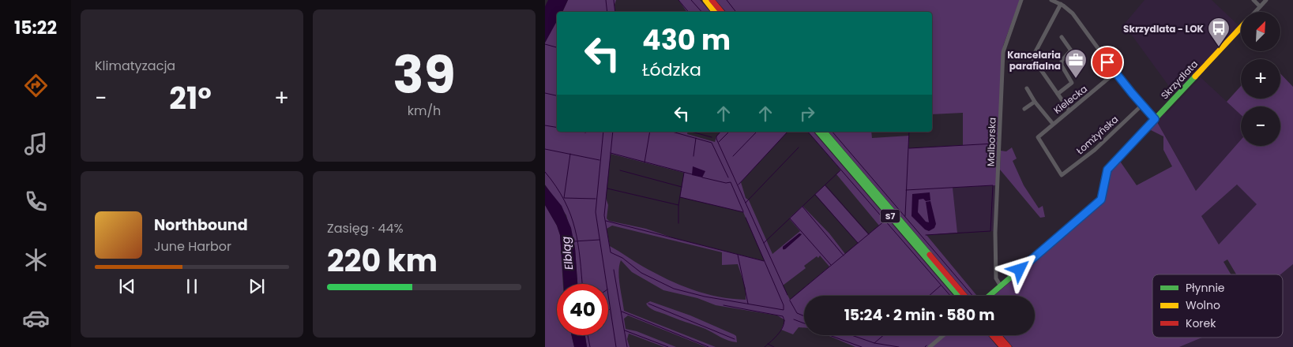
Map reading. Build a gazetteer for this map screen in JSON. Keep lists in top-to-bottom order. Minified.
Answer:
{"streets":{"main road":["Skrzydlata","S7"],"street":["Kielecka","Łomżyńska","Malborska"]},"crossings":[["Skrzydlata","Malborska"],["Kielecka","Łomżyńska"]],"water":["Elbląg"],"places":{"bus stop":["Skrzydlata - LOK"],"office":["Kancelaria parafialna"]},"legend":["Płynnie","Wolno","Korek"],"north":"top right","page":{"tabs":"15:22","tile":["Klimatyzacja",["39","km/h"],["Zasięg · 44%","220 km"]],"map_buttons":["+","−"],"turn":["430 m","Łódzka"],"heat":["−","21°","+"],"song":["Northbound","June Harbor"],"limit":"40","trip":"15:24 · 2 min · 580 m"}}
